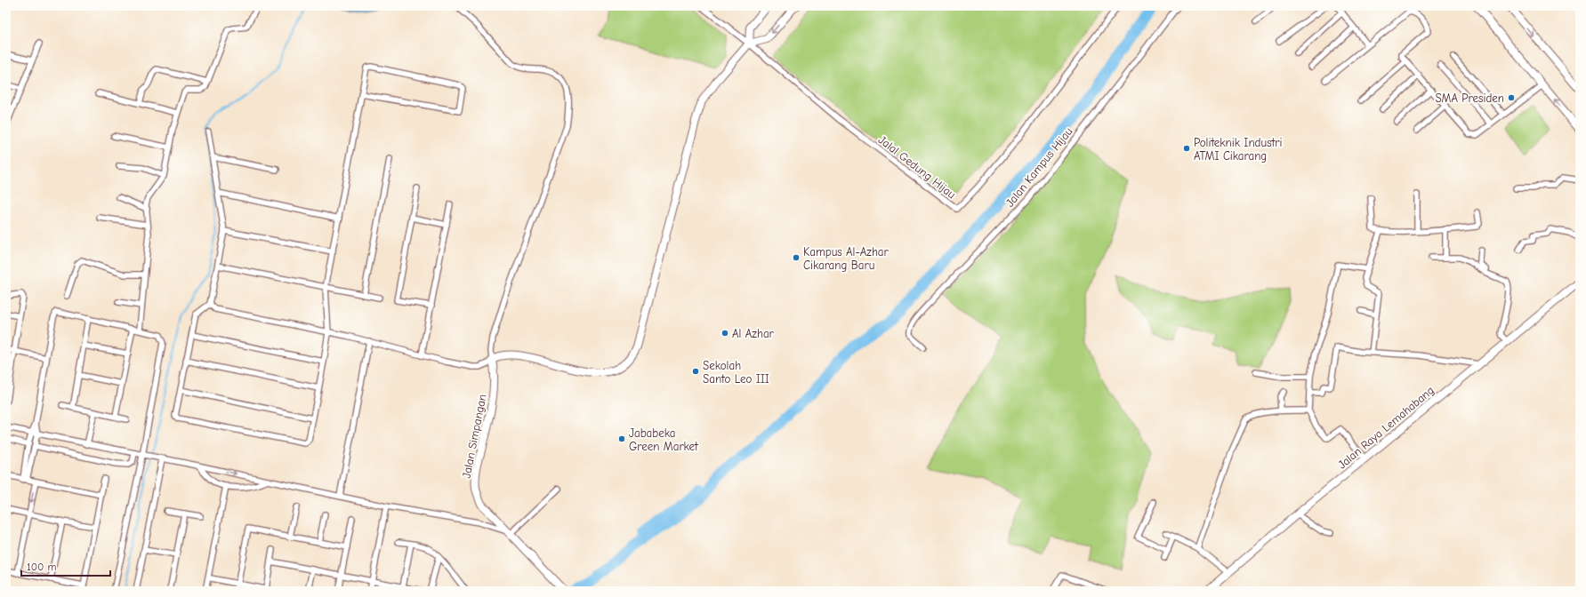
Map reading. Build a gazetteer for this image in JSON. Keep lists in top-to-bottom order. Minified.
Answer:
{"streets":{"street":["Jalal Gedung Hijau","Jalan Kampus Hijau","Jalan Raya Lemahabang","Jalan Simpangan"]},"places":["SMA Presiden","Politeknik Industri ATMI Cikarang","Kampus Al-Azhar Cikarang Baru","Al Azhar","Sekolah Santo Leo III","Jababeka Green Market"],"scale_bar":"100 m"}
